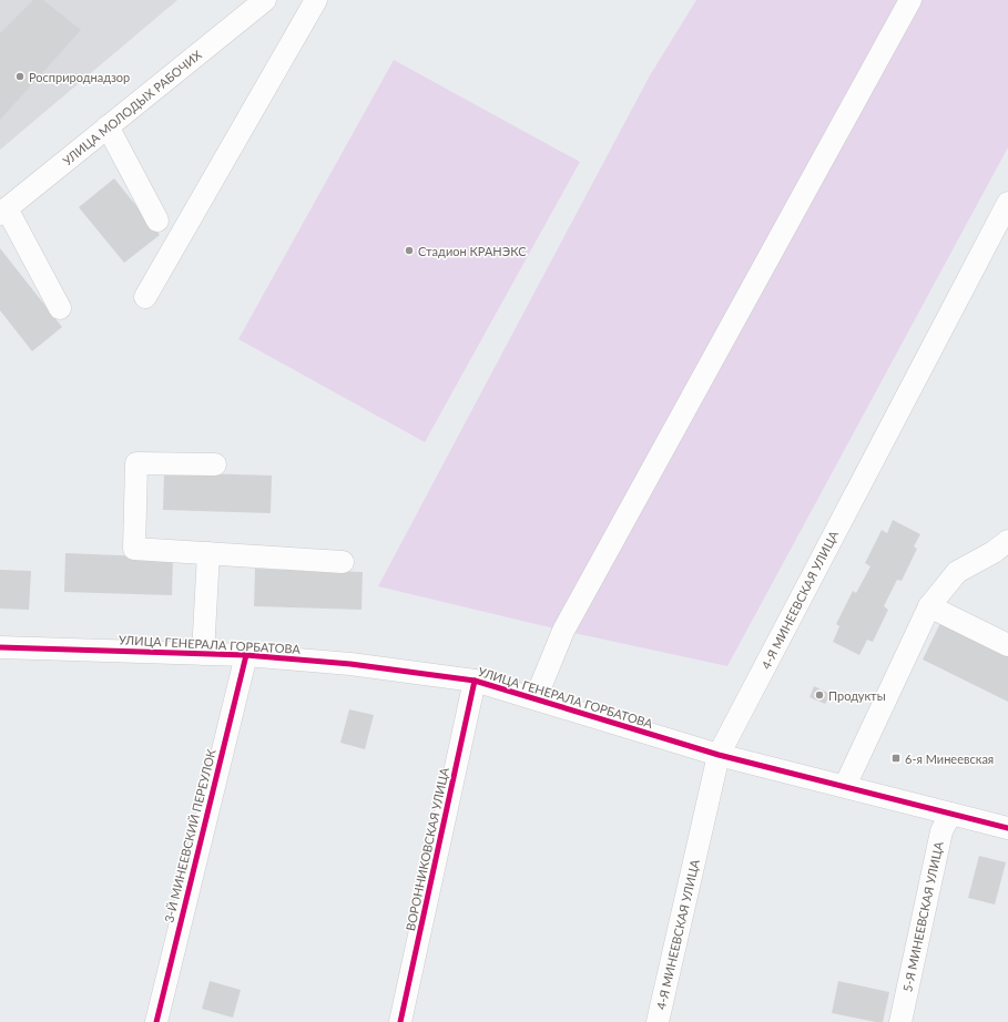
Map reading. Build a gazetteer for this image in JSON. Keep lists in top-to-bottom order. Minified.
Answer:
{"streets":{"street":["УЛИЦА МОЛОДЫХ РАБОЧИХ","4-Я МИНЕЕВСКАЯ УЛИЦА","УЛИЦА ГЕНЕРАЛА ГОРБАТОВА","3-Й МИНЕЕВСКИЙ ПЕРЕУЛОК","ВОРОННИКОВСКАЯ УЛИЦА","5-Я МИНЕЕВСКАЯ УЛИЦА"]},"crossings":[["4-Я МИНЕЕВСКАЯ УЛИЦА","УЛИЦА ГЕНЕРАЛА ГОРБАТОВА"],["УЛИЦА ГЕНЕРАЛА ГОРБАТОВА","3-Й МИНЕЕВСКИЙ ПЕРЕУЛОК"],["УЛИЦА ГЕНЕРАЛА ГОРБАТОВА","ВОРОННИКОВСКАЯ УЛИЦА"],["УЛИЦА ГЕНЕРАЛА ГОРБАТОВА","5-Я МИНЕЕВСКАЯ УЛИЦА"]],"places":{"other":["Росприроднадзор","Стадион КРАНЭКС","Продукты"],"transit":["6-я Минеевская"]}}
